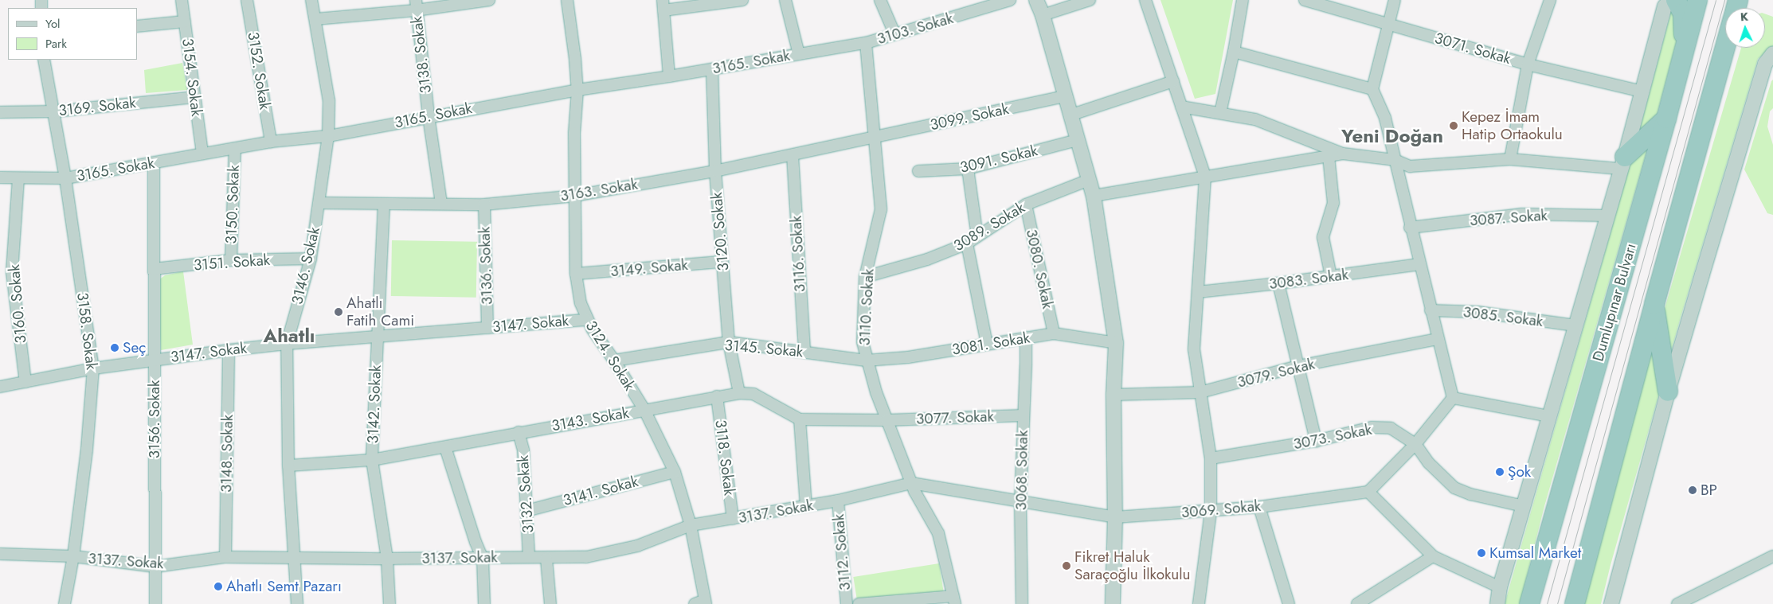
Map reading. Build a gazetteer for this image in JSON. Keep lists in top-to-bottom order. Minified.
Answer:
{"streets":{"highway":["Dumlupınar Bulvarı"],"street":["3103. Sokak","3071. Sokak","3138. Sokak","3165. Sokak","3152. Sokak","3154. Sokak","3169. Sokak","3099. Sokak","3091. Sokak","3163. Sokak","3150. Sokak","3087. Sokak","3089. Sokak","3120. Sokak","3116. Sokak","3151. Sokak","3146. Sokak","3136. Sokak","3149. Sokak","3080. Sokak","3083. Sokak","3160. Sokak","3110. Sokak","3085. Sokak","3147. Sokak","3158. Sokak","3081. Sokak","3145. Sokak","3124. Sokak","3079. Sokak","3142. Sokak","3077. Sokak","3156. Sokak","3143. Sokak","3073. Sokak","3148. Sokak","3118. Sokak","3068. Sokak","3141. Sokak","3132. Sokak","3069. Sokak","3137. Sokak","3112. Sokak"]},"crossings":[["3103. Sokak","3165. Sokak"],["3103. Sokak","3110. Sokak"],["3071. Sokak","Dumlupınar Bulvarı"],["3138. Sokak","3165. Sokak"],["3138. Sokak","3163. Sokak"],["3165. Sokak","3152. Sokak"],["3165. Sokak","3154. Sokak"],["3165. Sokak","3150. Sokak"],["3165. Sokak","3120. Sokak"],["3165. Sokak","3146. Sokak"],["3165. Sokak","3160. Sokak"],["3165. Sokak","3110. Sokak"],["3165. Sokak","3158. Sokak"],["3165. Sokak","3124. Sokak"],["3165. Sokak","3156. Sokak"],["3154. Sokak","3169. Sokak"],["3169. Sokak","3158. Sokak"],["3099. Sokak","3163. Sokak"],["3099. Sokak","3110. Sokak"],["3163. Sokak","3120. Sokak"],["3163. Sokak","3116. Sokak"],["3163. Sokak","3146. Sokak"],["3163. Sokak","3136. Sokak"],["3163. Sokak","3110. Sokak"],["3163. Sokak","3124. Sokak"],["3163. Sokak","3142. Sokak"],["3150. Sokak","3151. Sokak"],["3087. Sokak","Dumlupınar Bulvarı"],["3089. Sokak","3080. Sokak"],["3089. Sokak","3110. Sokak"],["3120. Sokak","3149. Sokak"],["3120. Sokak","3145. Sokak"],["3120. Sokak","3143. Sokak"],["3116. Sokak","3145. Sokak"],["3151. Sokak","3146. Sokak"],["3151. Sokak","3156. Sokak"],["3146. Sokak","3147. Sokak"],["3146. Sokak","3143. Sokak"],["3146. Sokak","3137. Sokak"],["3136. Sokak","3147. Sokak"],["3149. Sokak","3124. Sokak"],["3080. Sokak","3081. Sokak"],["Dumlupınar Bulvarı","3085. Sokak"],["Dumlupınar Bulvarı","3073. Sokak"],["3160. Sokak","3147. Sokak"],["3110. Sokak","3081. Sokak"],["3110. Sokak","3145. Sokak"],["3110. Sokak","3077. Sokak"],["3110. Sokak","3143. Sokak"],["3110. Sokak","3069. Sokak"],["3110. Sokak","3137. Sokak"],["3147. Sokak","3158. Sokak"],["3147. Sokak","3124. Sokak"],["3147. Sokak","3142. Sokak"],["3147. Sokak","3156. Sokak"],["3147. Sokak","3148. Sokak"],["3158. Sokak","3137. Sokak"],["3081. Sokak","3145. Sokak"],["3081. Sokak","3068. Sokak"],["3145. Sokak","3124. Sokak"],["3124. Sokak","3143. Sokak"],["3124. Sokak","3141. Sokak"],["3124. Sokak","3137. Sokak"],["3142. Sokak","3143. Sokak"],["3142. Sokak","3137. Sokak"],["3077. Sokak","3143. Sokak"],["3077. Sokak","3068. Sokak"],["3156. Sokak","3137. Sokak"],["3143. Sokak","3118. Sokak"],["3143. Sokak","3132. Sokak"],["3148. Sokak","3137. Sokak"],["3118. Sokak","3137. Sokak"],["3068. Sokak","3069. Sokak"],["3141. Sokak","3132. Sokak"],["3132. Sokak","3137. Sokak"],["3069. Sokak","3137. Sokak"],["3137. Sokak","3112. Sokak"]],"districts":["Yeni Doğan","Ahatlı"],"places":["Kepez İmam Hatip Ortaokulu","Ahatlı Fatih Cami","Seç","Şok","BP","Kumsal Market","Fikret Haluk Saraçoğlu İlkokulu","Ahatlı Semt Pazarı"],"legend":["Yol","Park"],"north":"top"}
